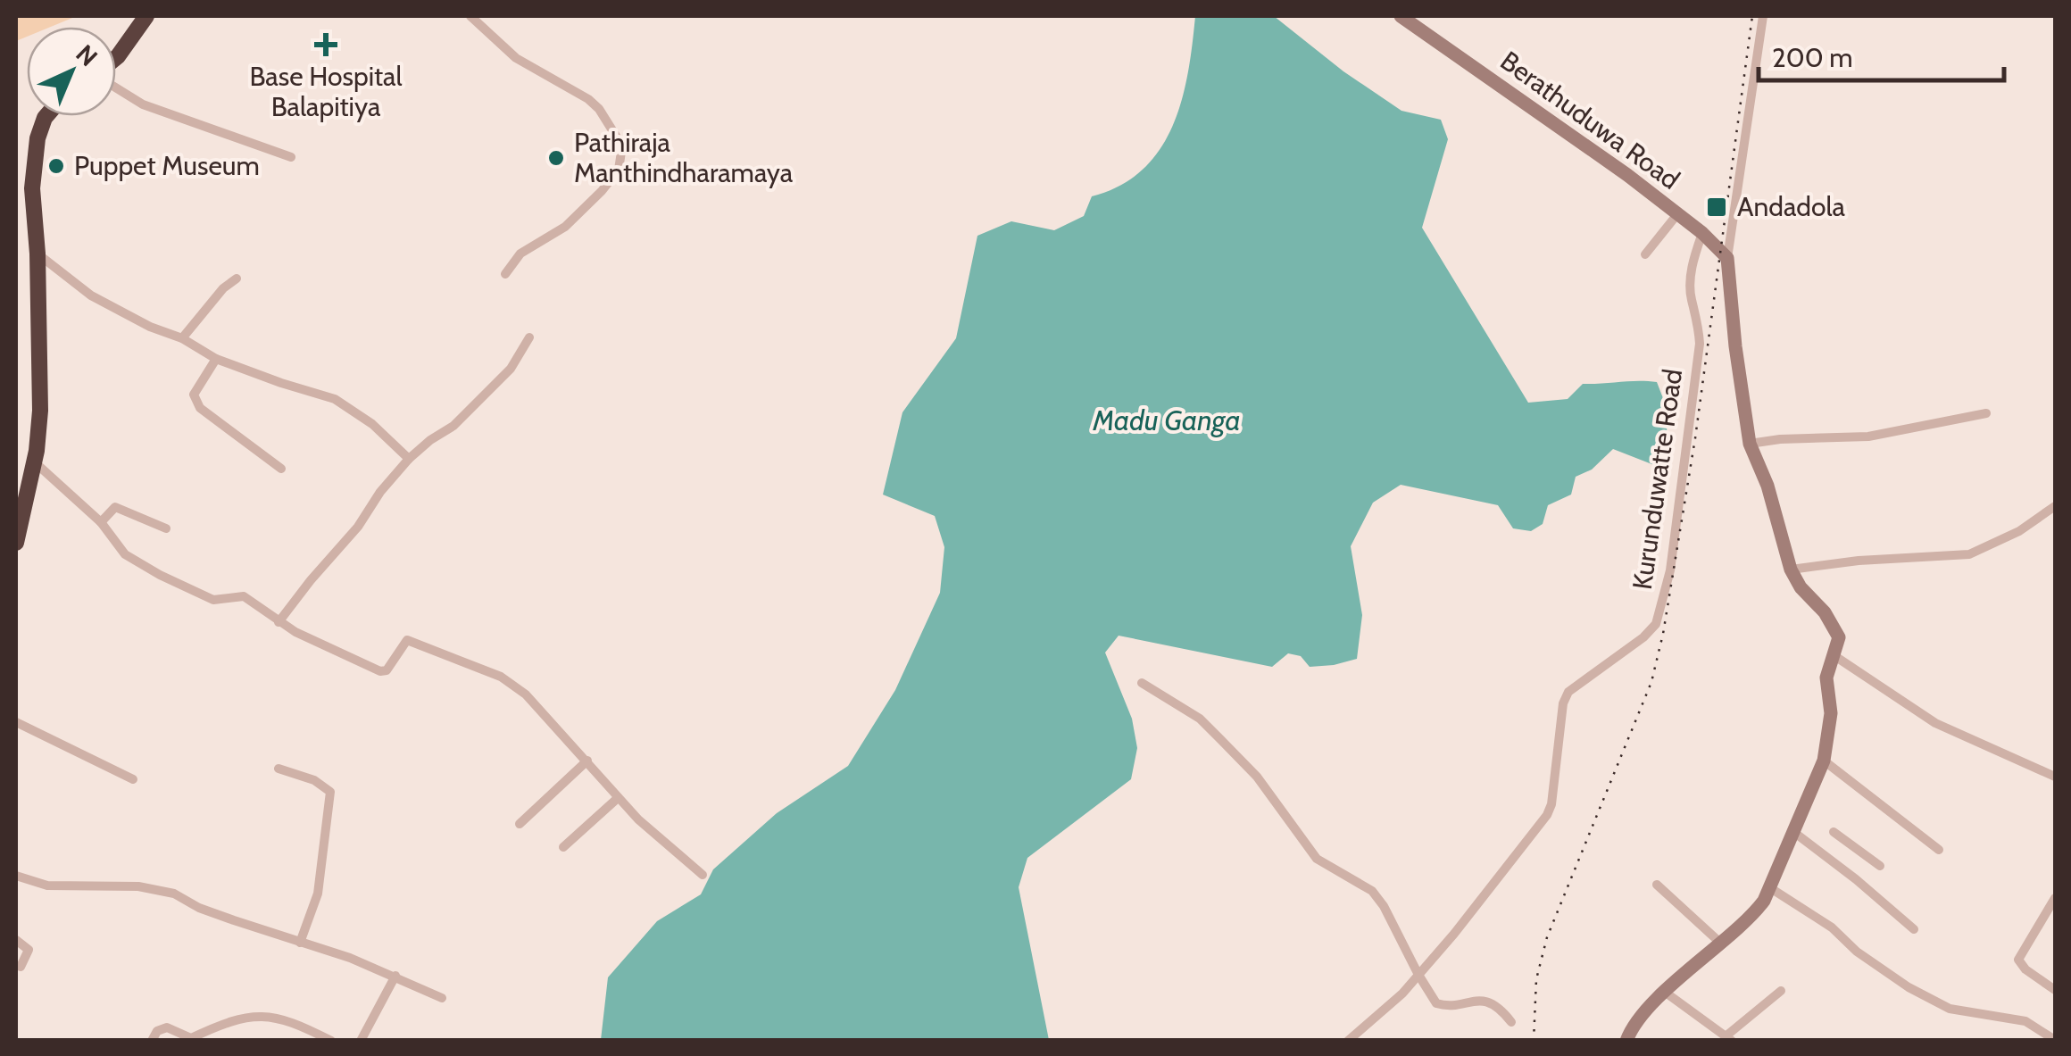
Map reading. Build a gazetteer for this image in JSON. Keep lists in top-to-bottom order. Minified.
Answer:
{"streets":{"street":["Berathuduwa Road","Kurunduwatte Road"]},"crossings":[["Berathuduwa Road","Kurunduwatte Road"]],"water":["Madu Ganga"],"places":{"health":["Base Hospital Balapitiya"],"other":["Pathiraja Manthindharamaya","Puppet Museum"],"transit":["Andadola"]},"scale_bar":"200 m","north":"top right"}
